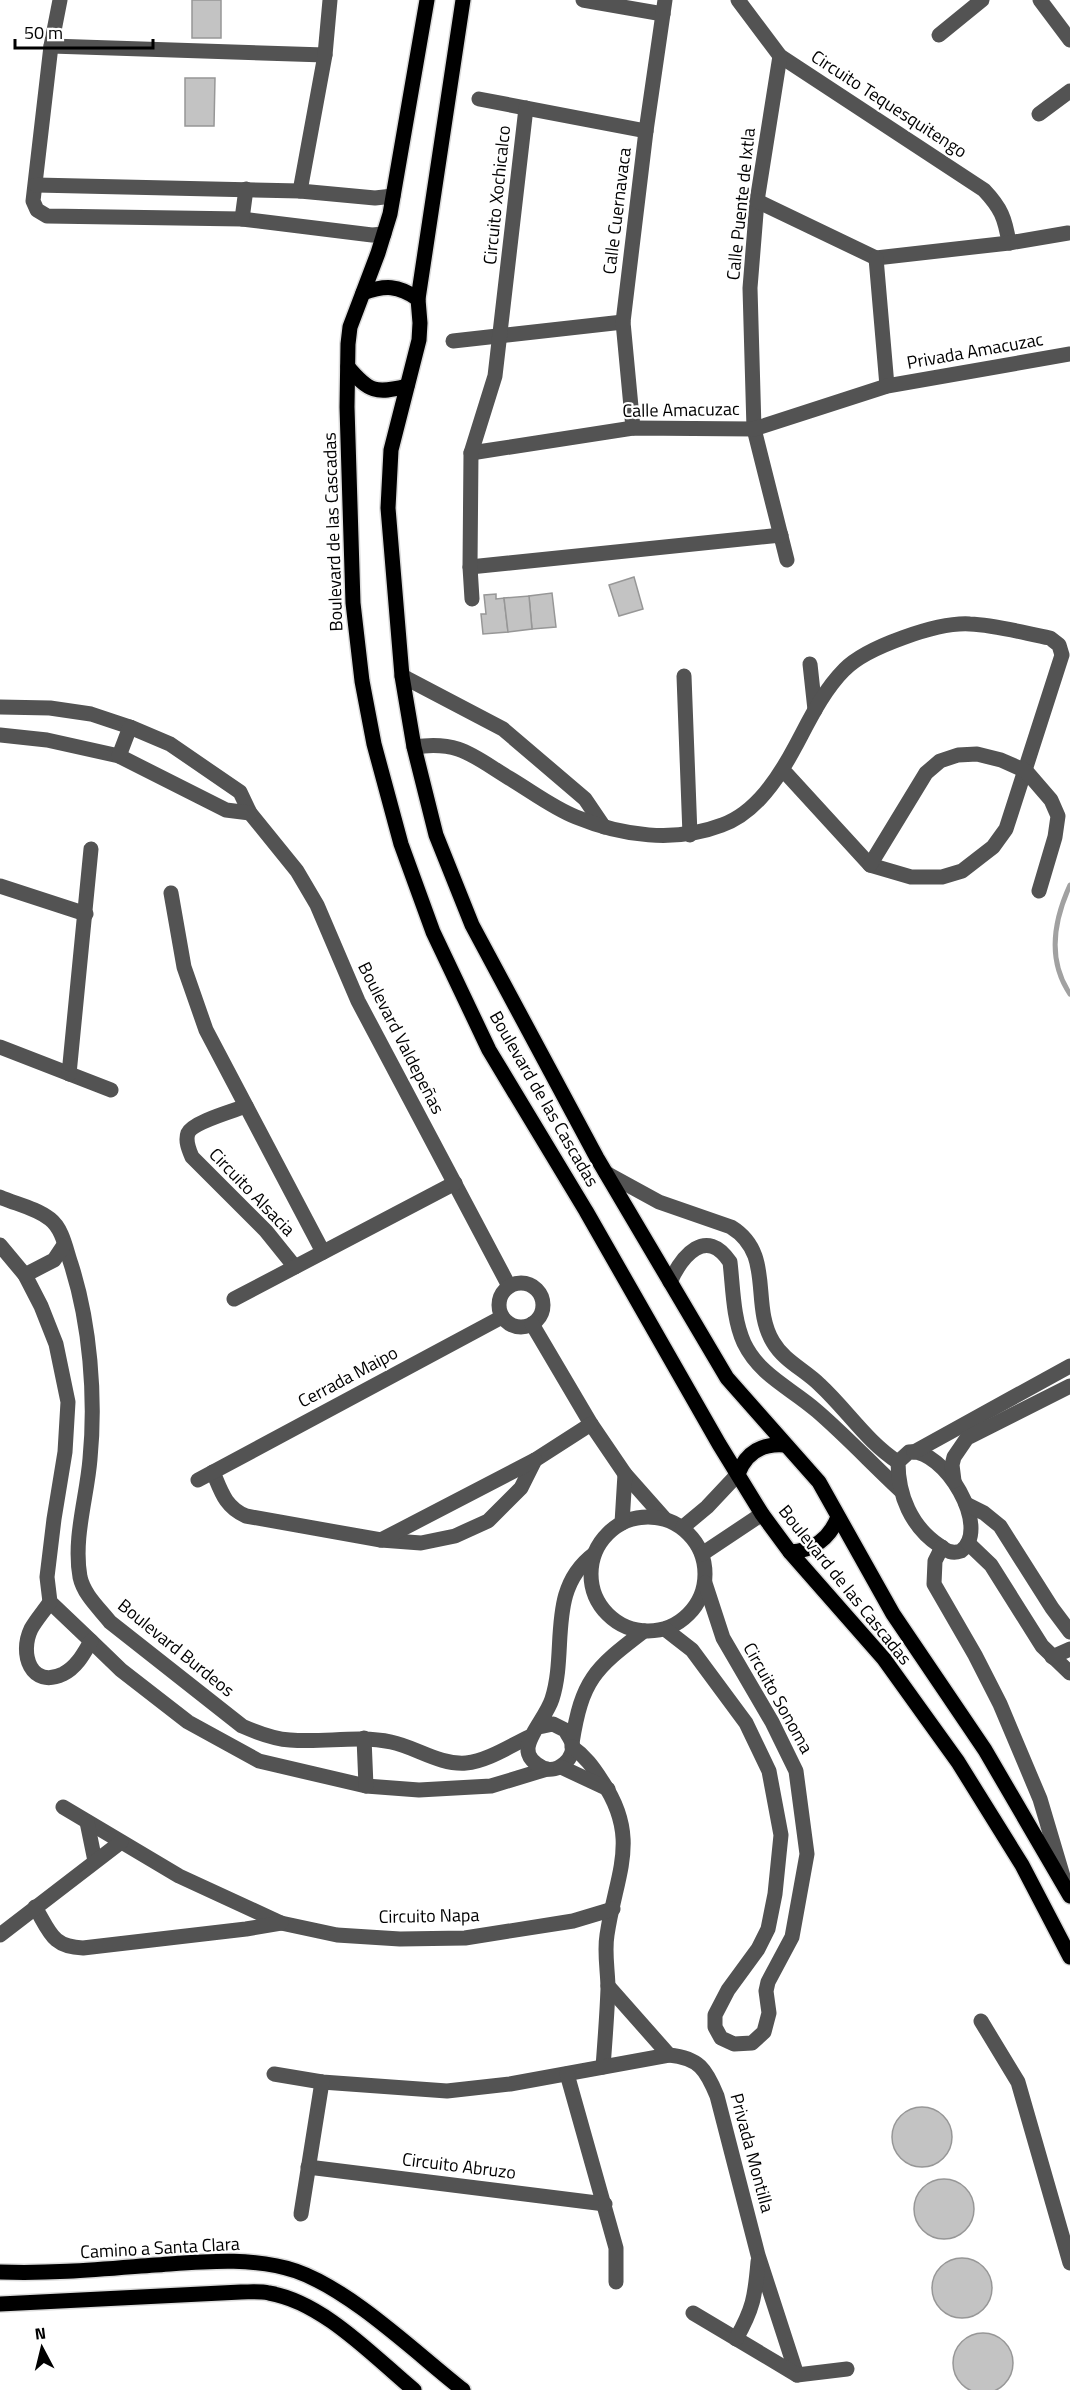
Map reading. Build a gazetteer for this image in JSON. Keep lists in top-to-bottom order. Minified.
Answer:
{"streets":{"main road":["Boulevard de las Cascadas","Camino a Santa Clara"],"street":["Circuito Tequesquitengo","Circuito Xochicalco","Calle Puente de Ixtla","Calle Cuernavaca","Privada Amacuzac","Calle Amacuzac","Boulevard Valdepeñas","Circuito Alsacia","Cerrada Maipo","Boulevard Burdeos","Circuito Sonoma","Circuito Napa","Privada Montilla","Circuito Abruzo"]},"crossings":[["Circuito Tequesquitengo","Calle Puente de Ixtla"],["Circuito Xochicalco","Calle Cuernavaca"],["Circuito Xochicalco","Calle Amacuzac"],["Calle Puente de Ixtla","Calle Amacuzac"],["Calle Cuernavaca","Calle Amacuzac"],["Privada Amacuzac","Calle Amacuzac"],["Boulevard Valdepeñas","Cerrada Maipo"]],"scale_bar":"50 m","north":"top"}
